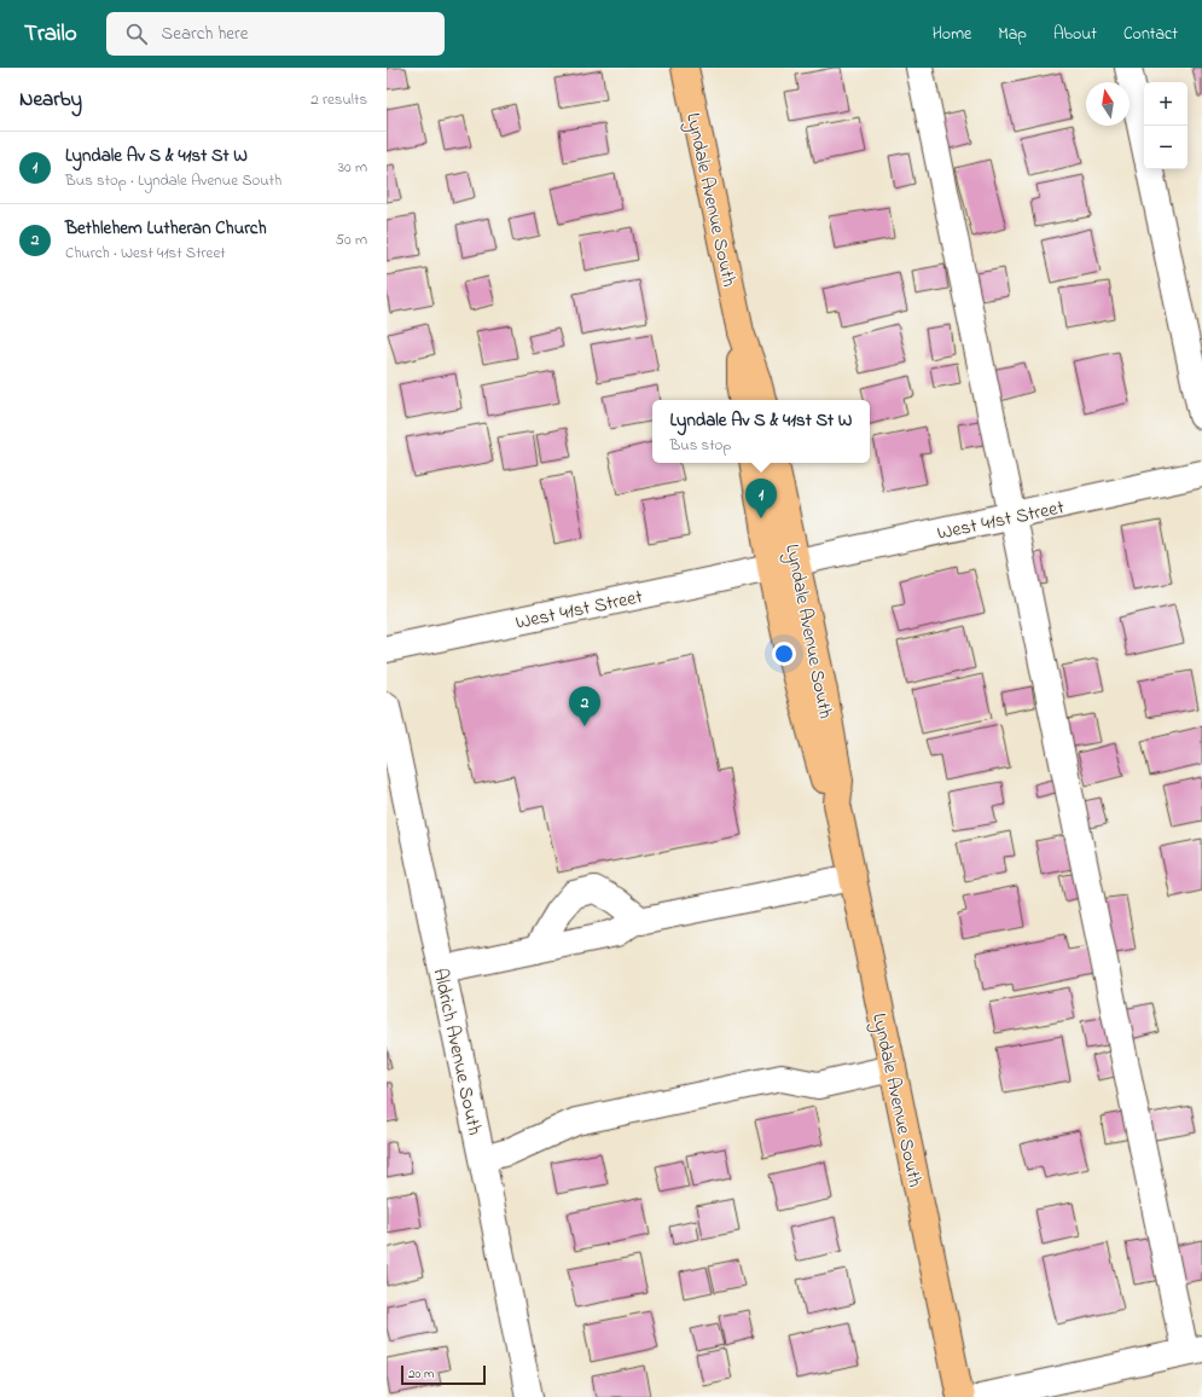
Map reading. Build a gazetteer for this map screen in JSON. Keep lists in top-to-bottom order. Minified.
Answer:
{"streets":{"main road":["Lyndale Avenue South"],"street":["West 41st Street","Aldrich Avenue South"]},"crossings":[["Lyndale Avenue South","West 41st Street"]],"scale_bar":"20 m","north":"top","page":{"header":"Trailo","search":"Search here","nav":["Home","Map","About","Contact"],"heading":["Nearby","2 results"],"map_buttons":["+","−"],"list":[{"mark":"1","name":"Lyndale Av S & 41st St W","note":"Bus stop · Lyndale Avenue South","value":"30 m"},{"mark":"2","name":"Bethlehem Lutheran Church","note":"Church · West 41st Street","value":"50 m"}],"popup":["Lyndale Av S & 41st St W","Bus stop"],"pins":["1","2"],"scale":"20 m"}}
